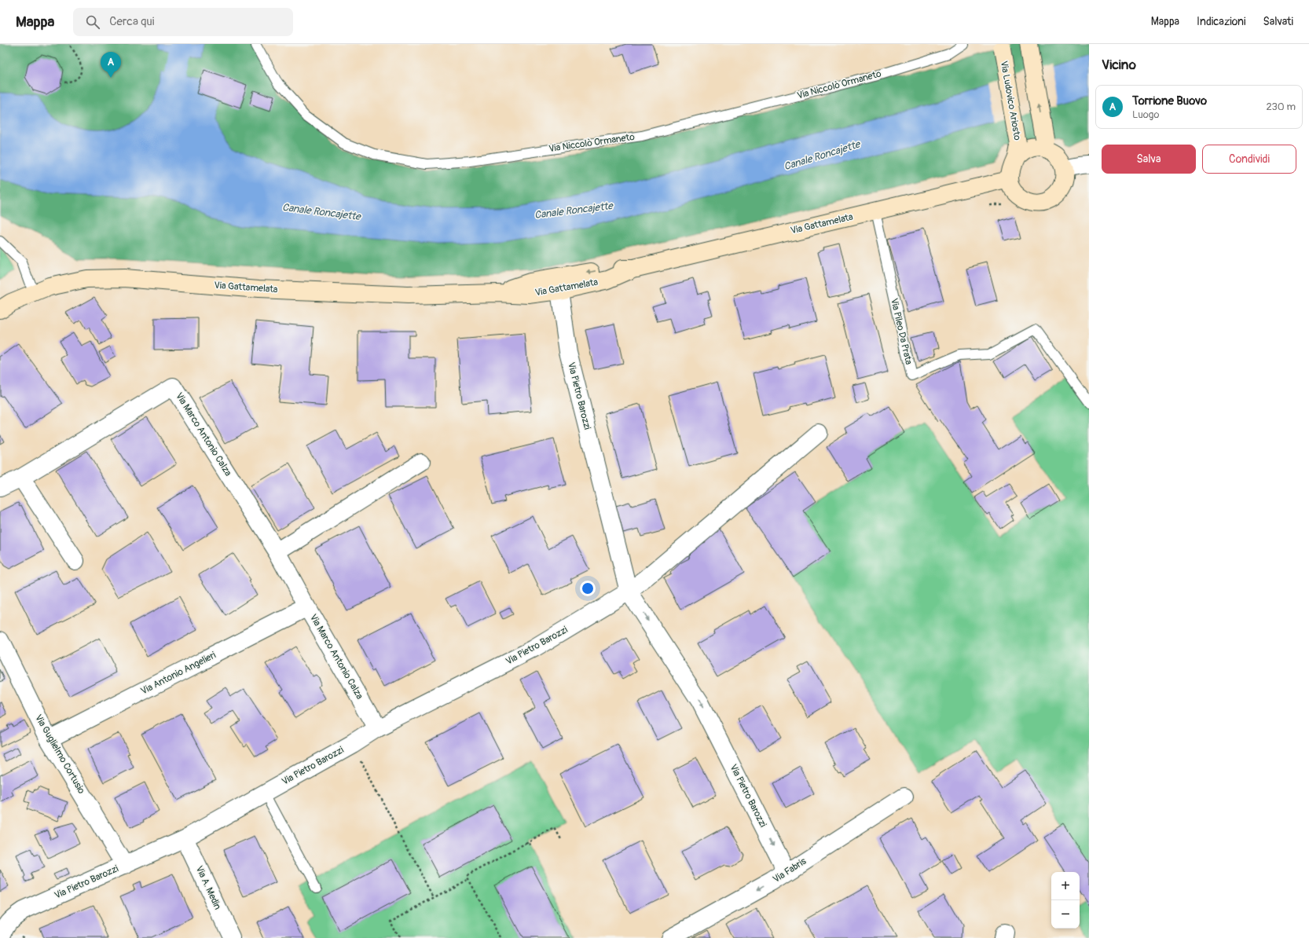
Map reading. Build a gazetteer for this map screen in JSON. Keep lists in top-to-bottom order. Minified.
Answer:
{"streets":{"main road":["Via Ludovico Ariosto","Via Gattamelata"],"street":["Via Pietro Barozzi","Via Marco Antonio Calza","Via Antonio Angelieri","Via Guglielmo Cortusio","Via Fabris","Via A. Medin"],"lane":["Via Niccolò Ormaneto","Via Pileo Da Prata"]},"crossings":[["Via Ludovico Ariosto","Via Gattamelata"],["Via Gattamelata","Via Pileo Da Prata"],["Via Gattamelata","Via Pietro Barozzi"],["Via Pietro Barozzi","Via Marco Antonio Calza"],["Via Pietro Barozzi","Via Guglielmo Cortusio"],["Via Pietro Barozzi","Via Fabris"],["Via Pietro Barozzi","Via A. Medin"],["Via Marco Antonio Calza","Via Antonio Angelieri"],["Via Antonio Angelieri","Via Guglielmo Cortusio"]],"one_way":["Via Fabris"],"water":["Canale Roncajette"],"page":{"header":"Mappa","search":"Cerca qui","nav":["Mappa","Indicazioni","Salvati"],"heading":"Vicino","pins":"A","list":[{"mark":"A","name":"Torrione Buovo","note":"Luogo","value":"230 m"}],"buttons":["Salva","Condividi"],"map_buttons":["+","−"]}}
